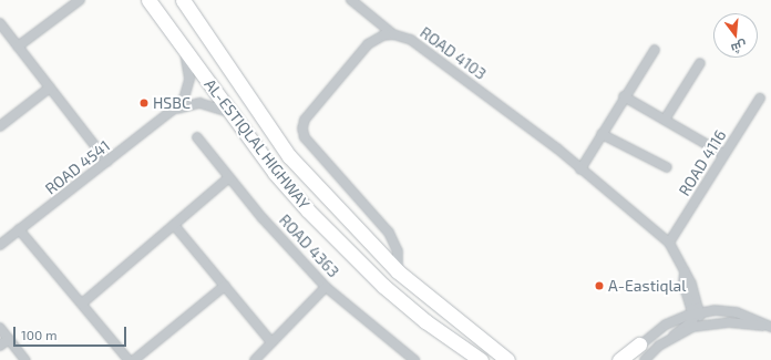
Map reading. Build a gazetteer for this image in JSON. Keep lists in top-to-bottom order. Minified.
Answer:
{"streets":{"main road":["AL-ESTIQLAL HIGHWAY"],"street":["ROAD 4103","ROAD 4116","ROAD 4541","ROAD 4363"]},"crossings":[["ROAD 4103","ROAD 4116"]],"places":["HSBC","A-Eastiqlal"],"scale_bar":"100 m","north":"bottom"}
